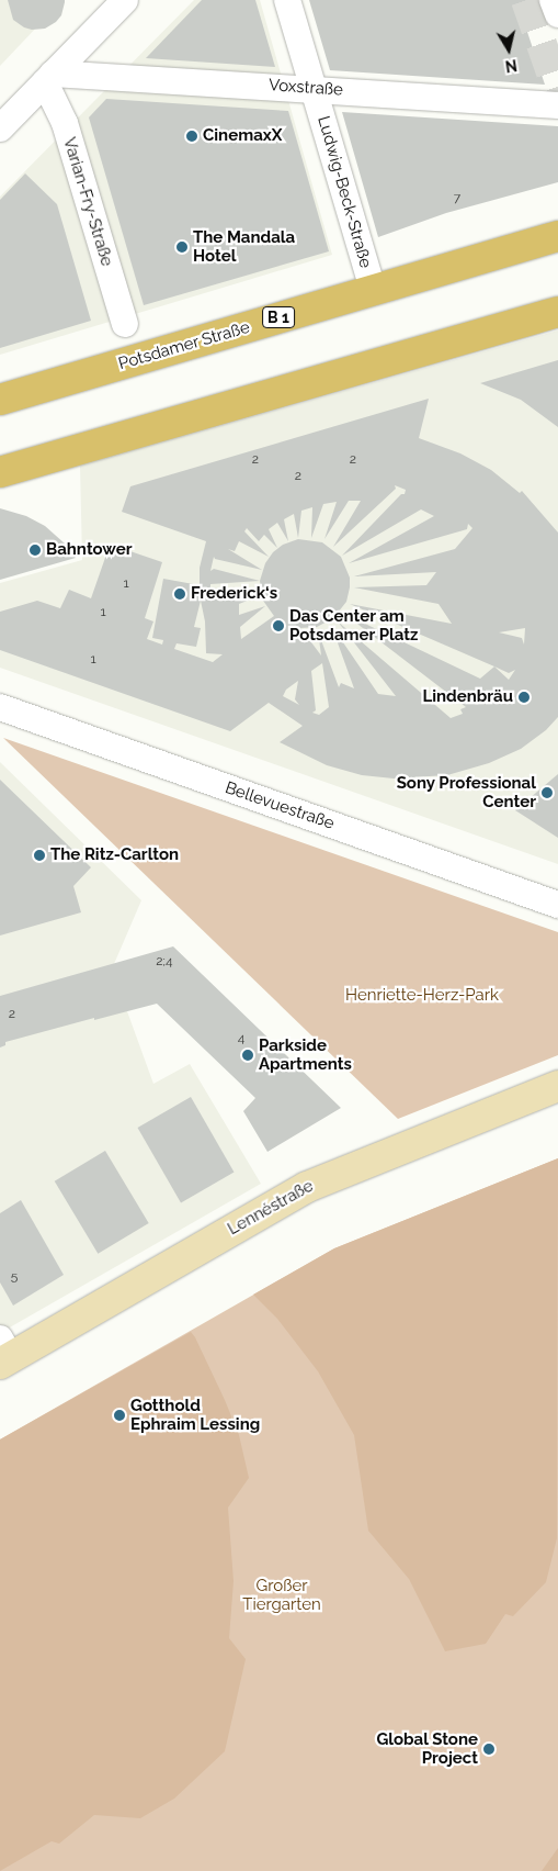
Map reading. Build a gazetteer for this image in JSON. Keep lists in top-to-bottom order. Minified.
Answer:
{"streets":{"main road":["B 1","Potsdamer Straße","Lennéstraße"],"street":["Voxstraße","Ludwig-Beck-Straße","Varian-Fry-Straße","Bellevuestraße"]},"crossings":[["Voxstraße","Ludwig-Beck-Straße"],["Voxstraße","Varian-Fry-Straße"],["Ludwig-Beck-Straße","Potsdamer Straße"]],"parks":["Henriette-Herz-Park","Großer Tiergarten"],"places":["CinemaxX","The Mandala Hotel","Bahntower","Frederick‘s","Das Center am Potsdamer Platz","Lindenbräu","Sony Professional Center","The Ritz-Carlton","Parkside Apartments","Gotthold Ephraim Lessing","Global Stone Project"],"house_numbers":["7","2","2","2","1","1","1","2;4","2","4","5"],"north":"bottom"}
